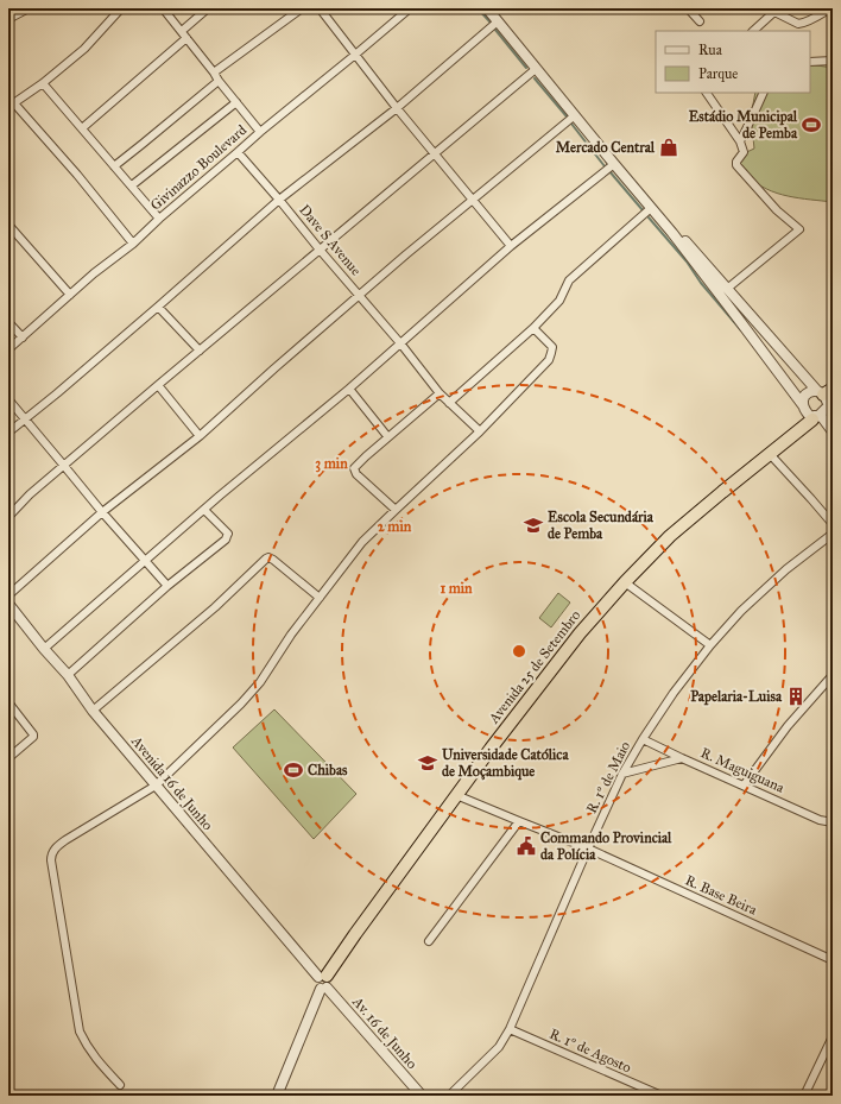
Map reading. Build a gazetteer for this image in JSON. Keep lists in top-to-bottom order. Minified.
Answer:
{"streets":{"highway":["Avenida 25 de Setembro"],"street":["Givinazzo Boulevard","Dave S Avenue","R. Maguiguana","R. 1º de Maio","Avenida 16 de Junho","R. Base Beira","Av. 16 de Junho","R. 1º de Agosto"]},"crossings":[["Givinazzo Boulevard","Dave S Avenue"],["Avenida 25 de Setembro","Avenida 16 de Junho"],["Avenida 25 de Setembro","R. Base Beira"],["Avenida 25 de Setembro","Av. 16 de Junho"],["R. Maguiguana","R. 1º de Maio"],["R. 1º de Maio","R. Base Beira"],["R. 1º de Maio","R. 1º de Agosto"],["Avenida 16 de Junho","Av. 16 de Junho"]],"places":{"sports":["Estádio Municipal de Pemba","Chibas"],"shop":["Mercado Central"],"school or university":["Escola Secundária de Pemba","Universidade Católica de Moçambique"],"building":["Papelaria-Luisa"],"public building":["Commando Provincial da Polícia"]},"legend":["Rua","Parque"],"rings":["3 min","2 min","1 min"]}
